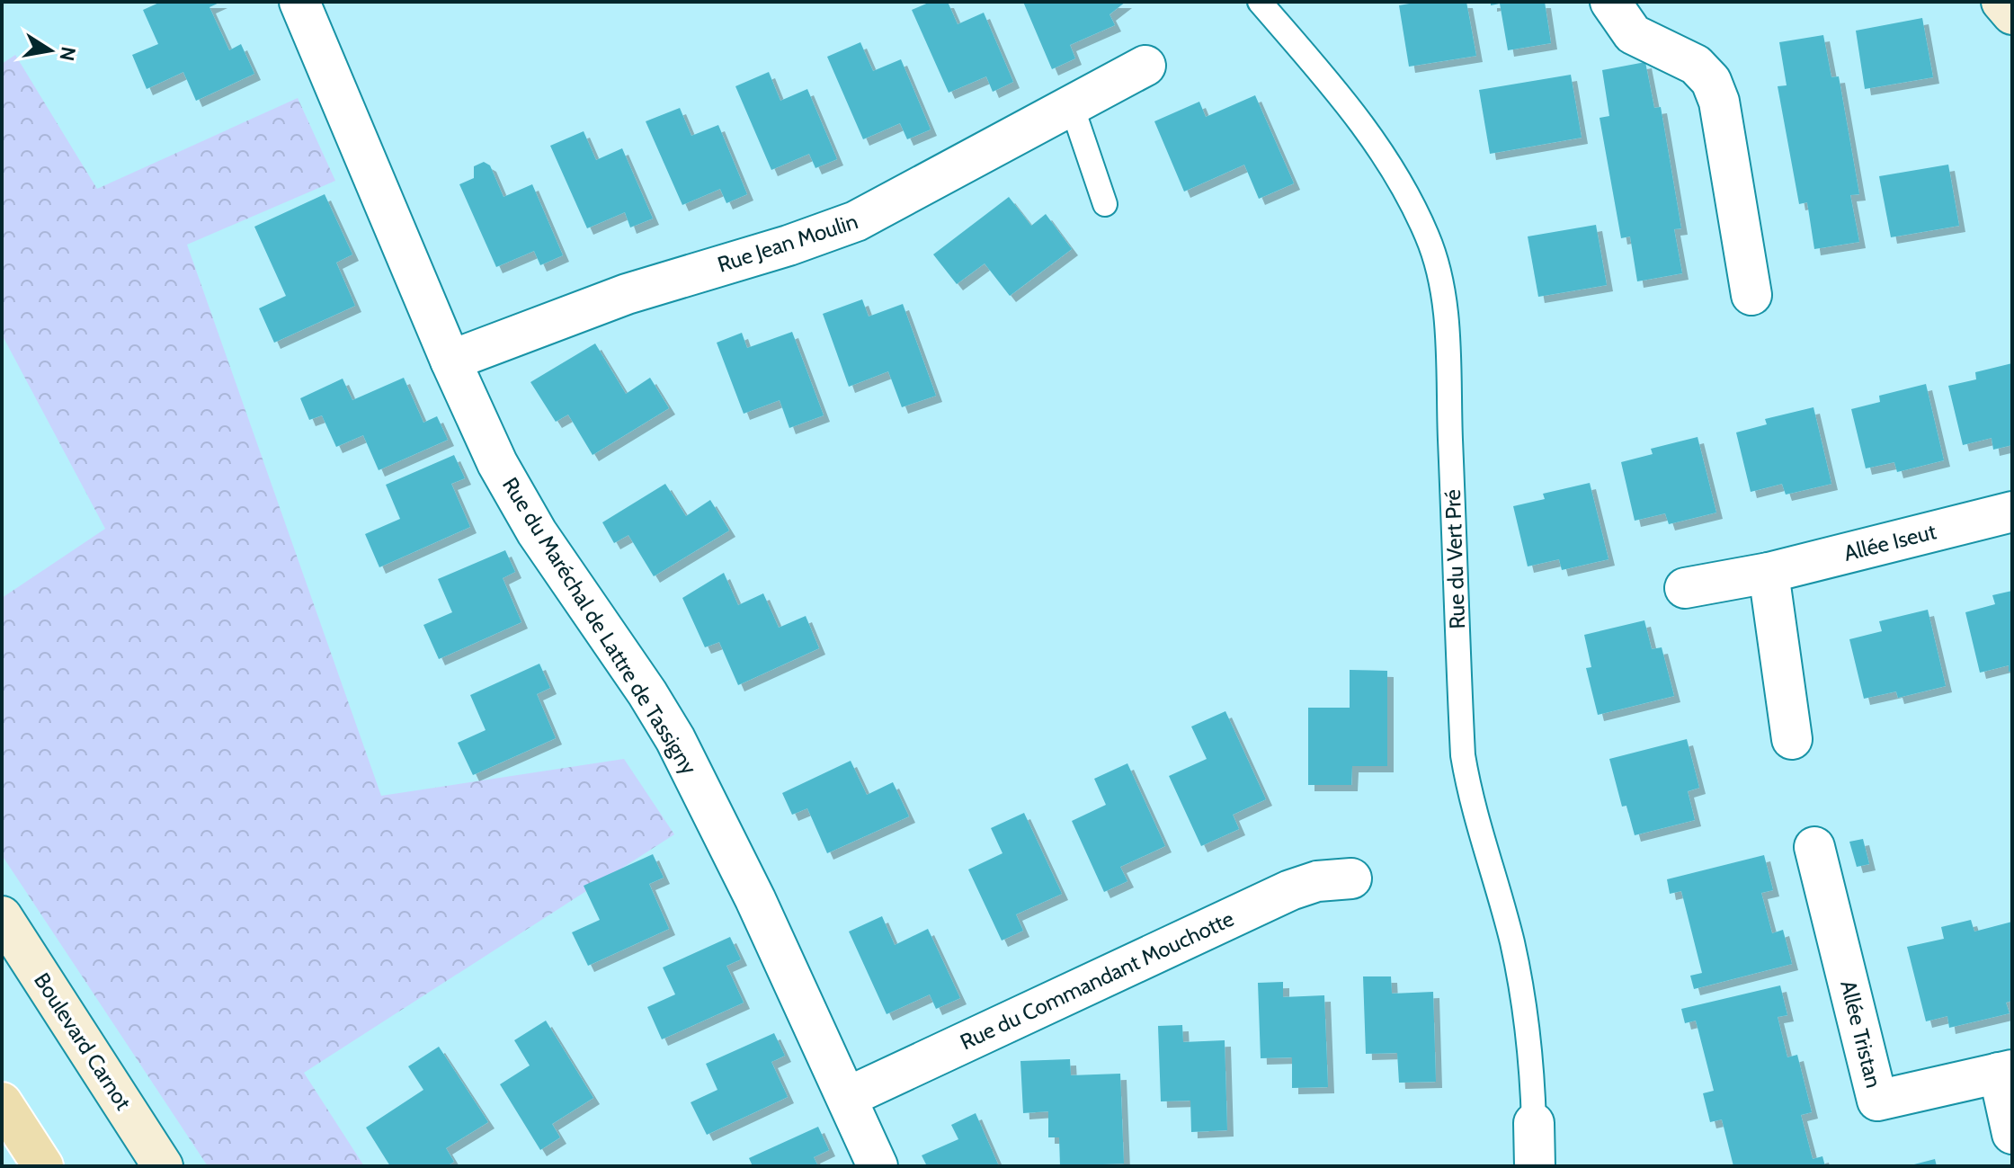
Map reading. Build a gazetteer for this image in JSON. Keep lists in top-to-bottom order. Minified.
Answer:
{"streets":{"street":["Rue Jean Moulin","Allée Iseut","Rue du Vert Pré","Rue du Maréchal de Lattre de Tassigny","Rue du Commandant Mouchotte","Allée Tristan","Boulevard Carnot"]},"crossings":[["Rue Jean Moulin","Rue du Maréchal de Lattre de Tassigny"],["Rue du Maréchal de Lattre de Tassigny","Rue du Commandant Mouchotte"]],"north":"right"}
